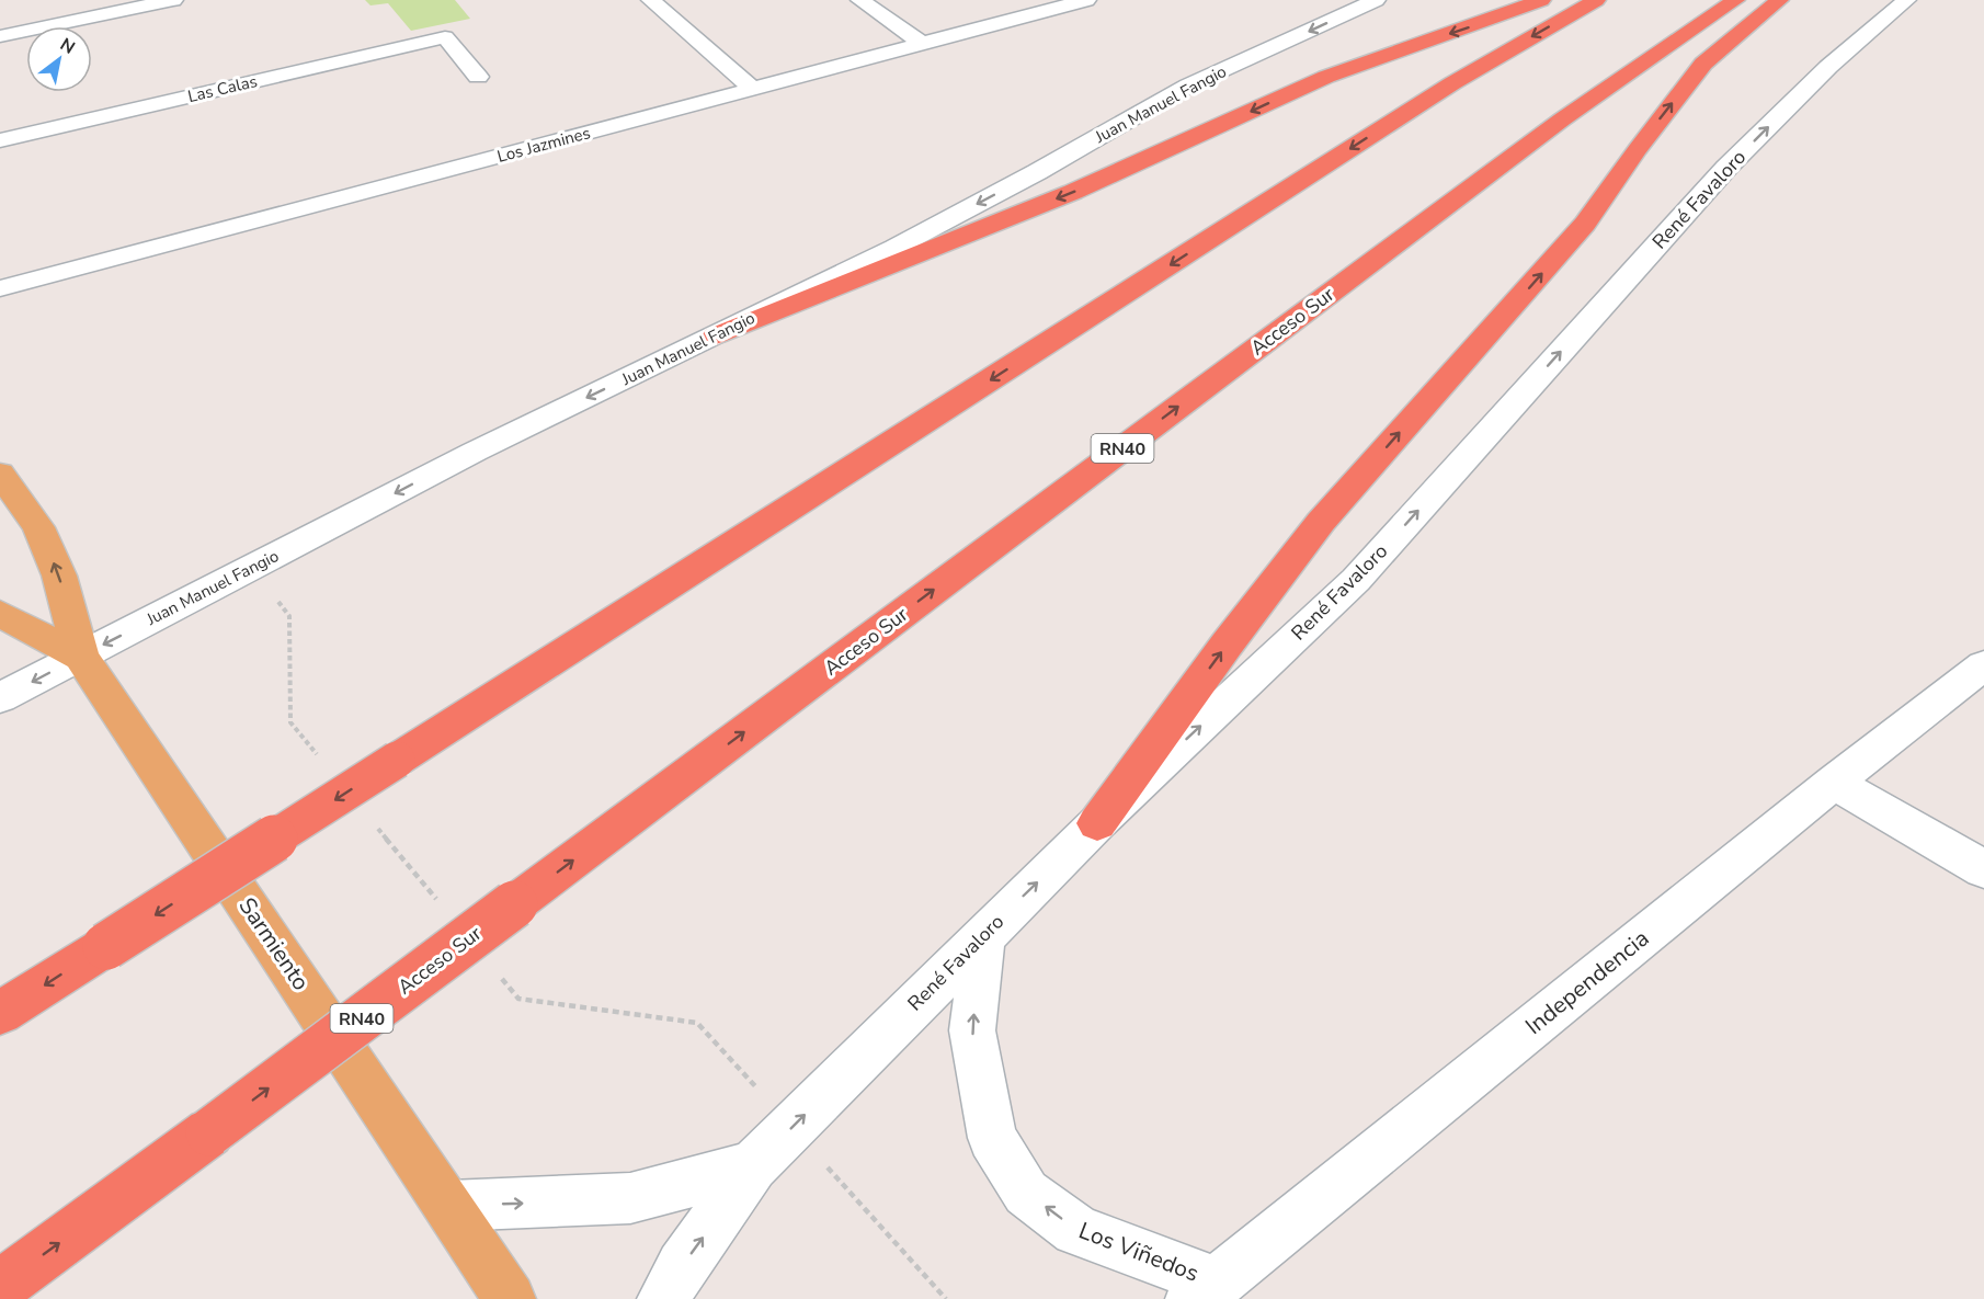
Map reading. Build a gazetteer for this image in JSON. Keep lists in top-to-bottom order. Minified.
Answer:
{"streets":{"highway":["Acceso Sur","RN40"],"main road":["Sarmiento"],"street":["Las Calas","Juan Manuel Fangio","Los Jazmines","René Favaloro","Independencia","Los Viñedos"]},"crossings":[["Juan Manuel Fangio","Sarmiento"],["René Favaloro","Los Viñedos"],["Independencia","Los Viñedos"]],"one_way":["Juan Manuel Fangio","René Favaloro","Los Viñedos"],"north":"top right"}
